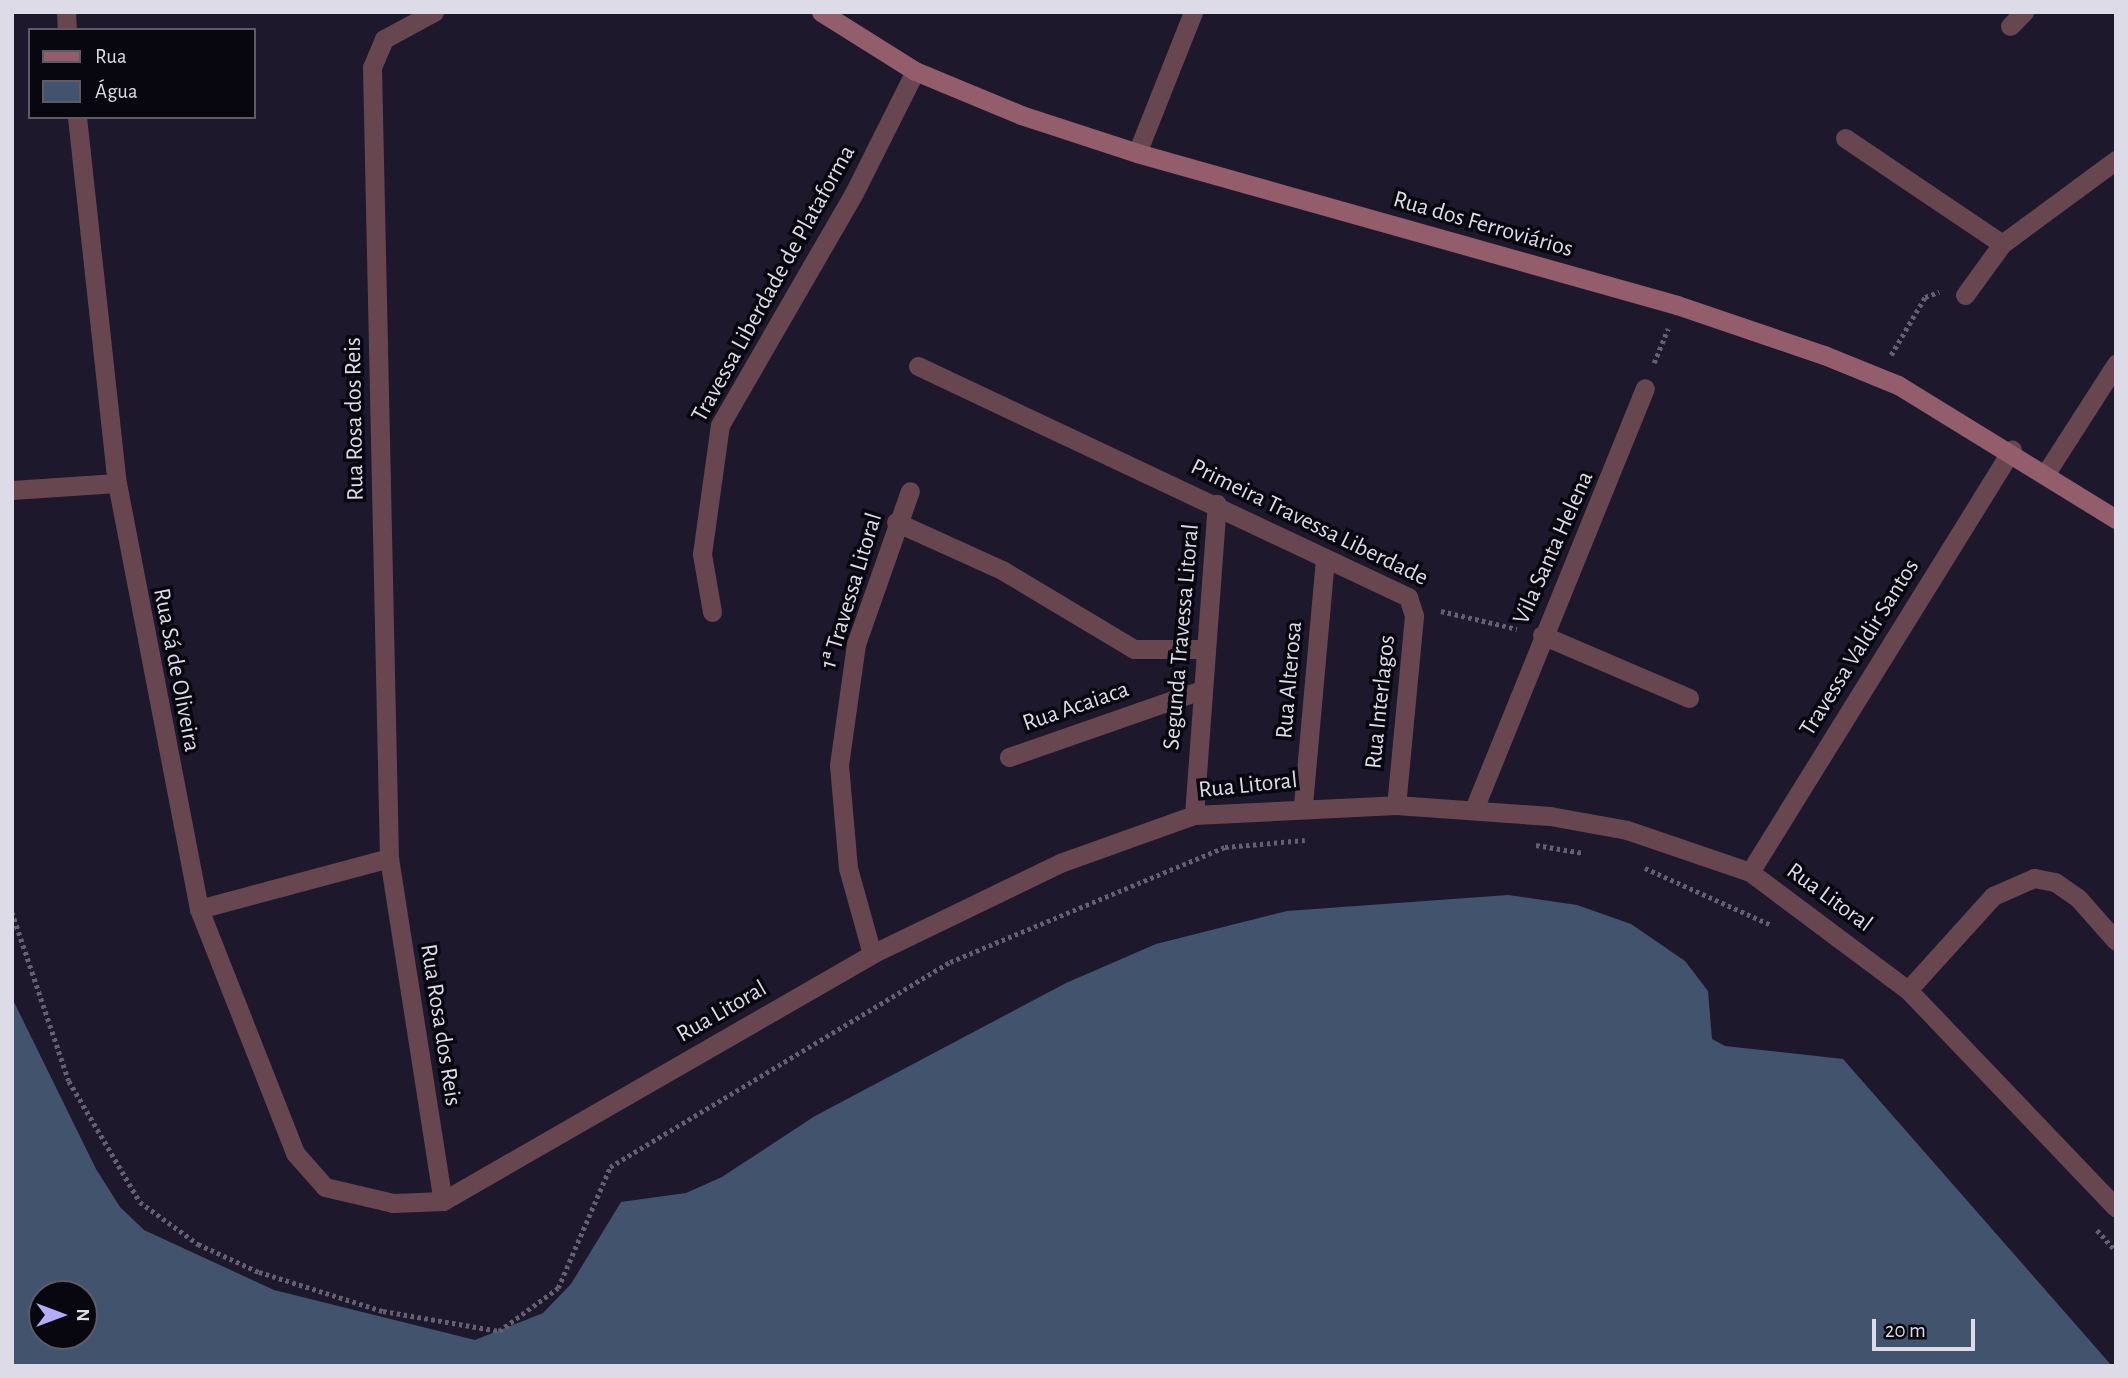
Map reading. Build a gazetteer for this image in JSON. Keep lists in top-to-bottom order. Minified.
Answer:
{"streets":{"main road":["Rua dos Ferroviários"],"street":["Travessa Liberdade de Plataforma","Rua Rosa dos Reis","Primeira Travessa Liberdade","Vila Santa Helena","1ª Travessa Litoral","Segunda Travessa Litoral","Travessa Valdir Santos","Rua Sá de Oliveira","Rua Alterosa","Rua Interlagos","Rua Acaiaca","Rua Litoral"]},"crossings":[["Rua dos Ferroviários","Travessa Liberdade de Plataforma"],["Rua dos Ferroviários","Travessa Valdir Santos"],["Rua Rosa dos Reis","Rua Litoral"],["Primeira Travessa Liberdade","Vila Santa Helena"],["Primeira Travessa Liberdade","Segunda Travessa Litoral"],["Primeira Travessa Liberdade","Rua Alterosa"],["Primeira Travessa Liberdade","Rua Interlagos"],["Vila Santa Helena","Rua Litoral"],["1ª Travessa Litoral","Rua Litoral"],["Segunda Travessa Litoral","Rua Acaiaca"],["Segunda Travessa Litoral","Rua Litoral"],["Travessa Valdir Santos","Rua Litoral"],["Rua Sá de Oliveira","Rua Litoral"],["Rua Alterosa","Rua Litoral"],["Rua Interlagos","Rua Litoral"]],"legend":["Rua","Água"],"scale_bar":"20 m","north":"right"}
